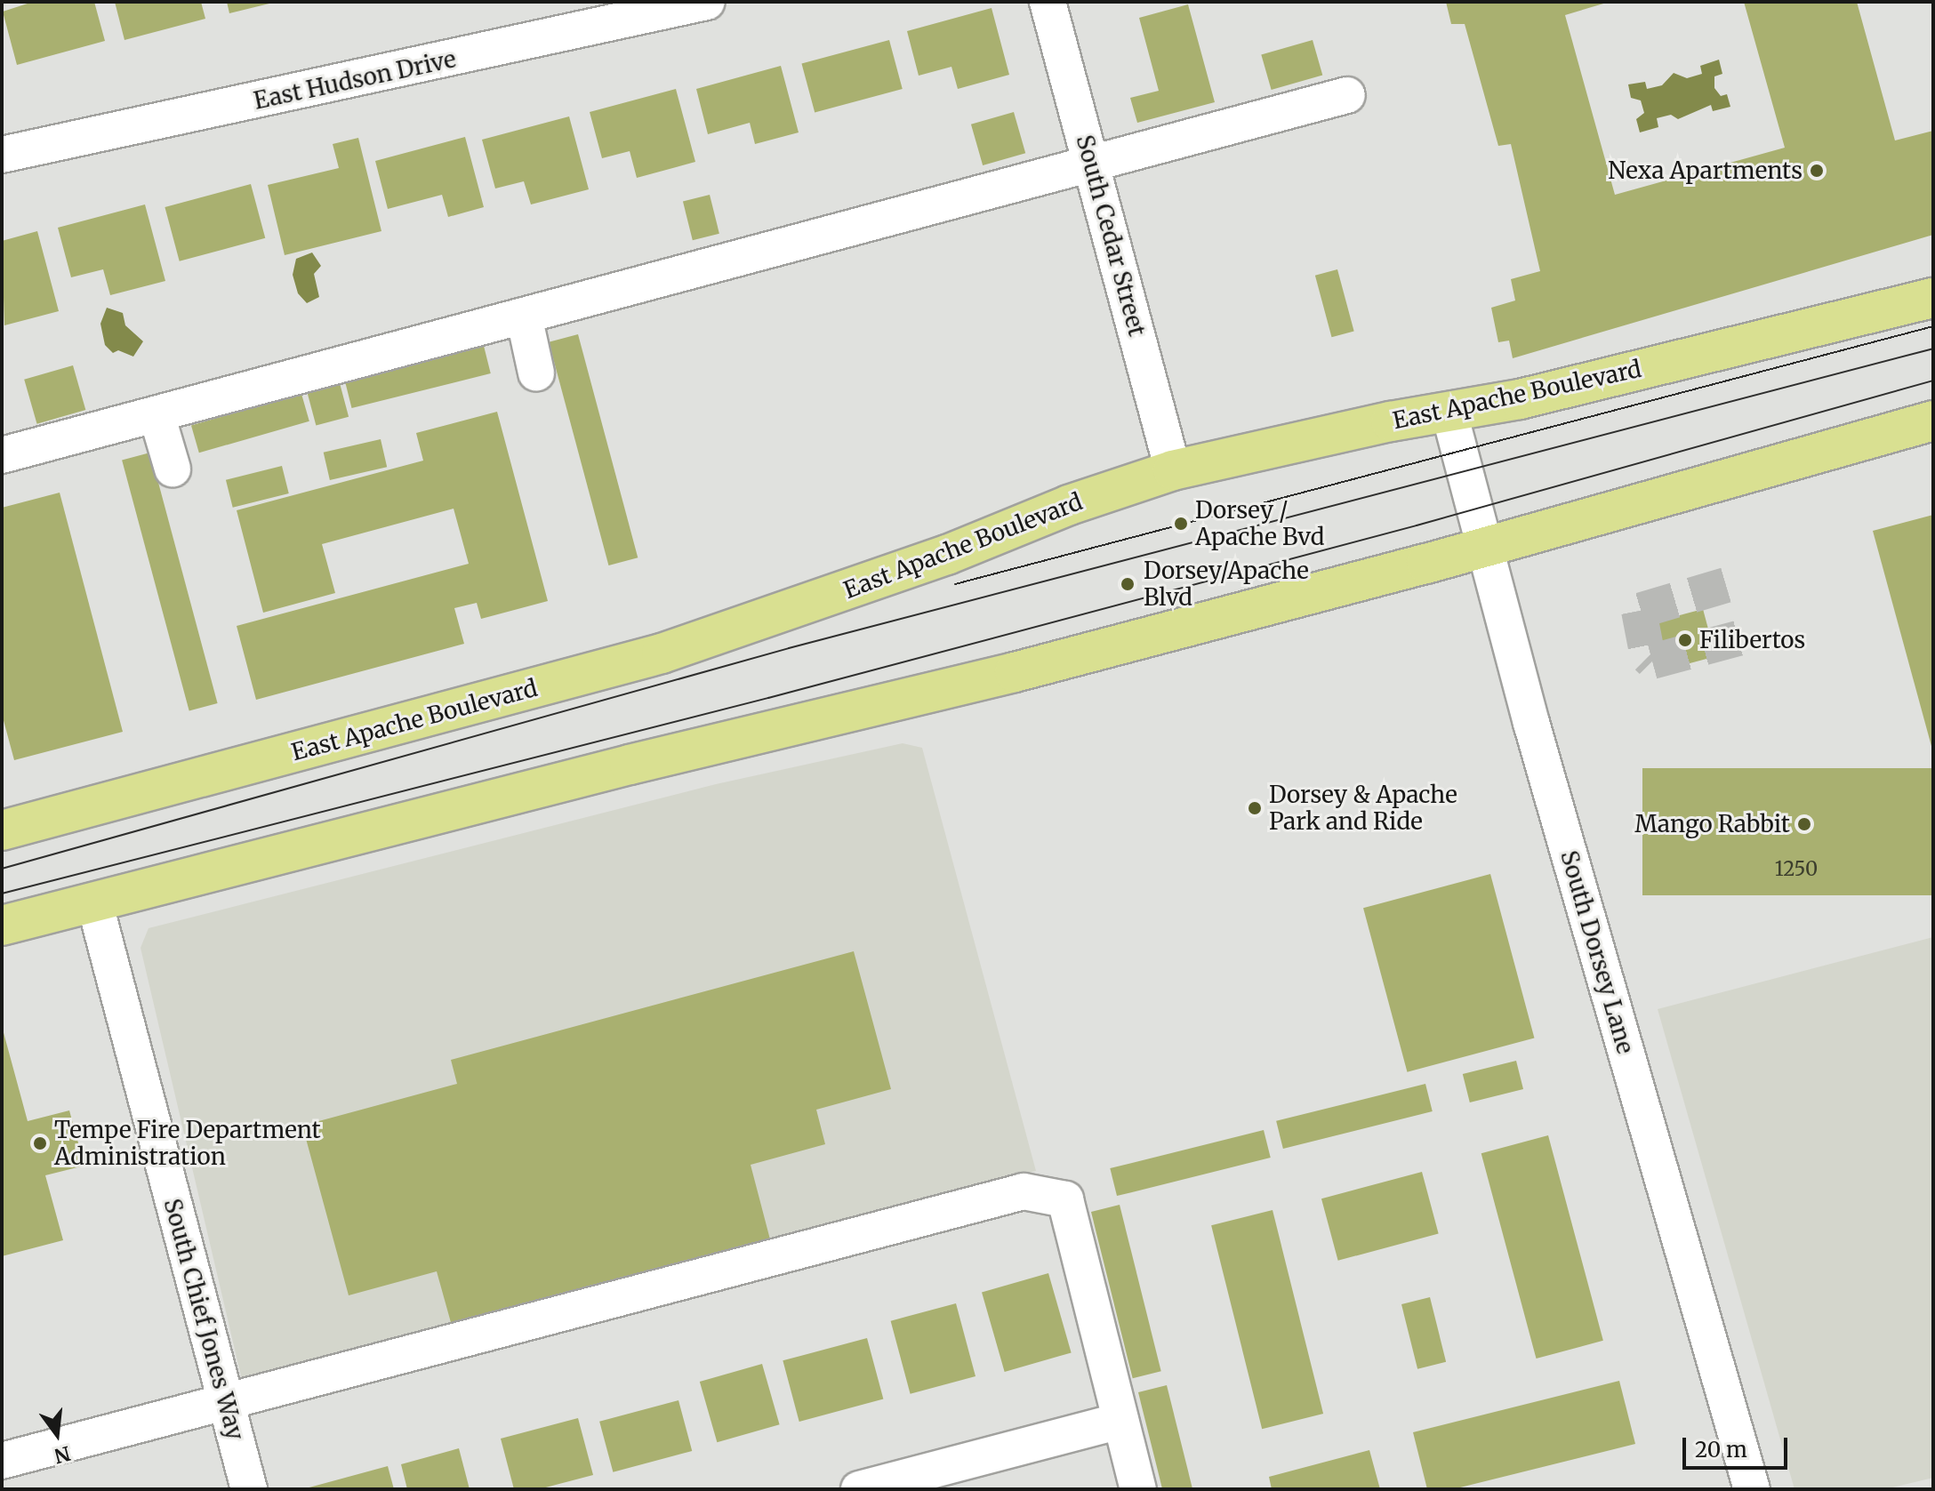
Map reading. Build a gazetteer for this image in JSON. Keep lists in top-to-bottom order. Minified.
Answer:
{"streets":{"main road":["East Apache Boulevard"],"street":["East Hudson Drive","South Cedar Street","South Dorsey Lane","South Chief Jones Way"]},"crossings":[["South Cedar Street","East Apache Boulevard"],["East Apache Boulevard","South Dorsey Lane"]],"places":["Nexa Apartments","Dorsey / Apache Bvd","Dorsey/Apache Blvd","Filibertos","Dorsey & Apache Park and Ride","Mango Rabbit","Tempe Fire Department Administration"],"house_numbers":["1250"],"scale_bar":"20 m","north":"bottom"}
